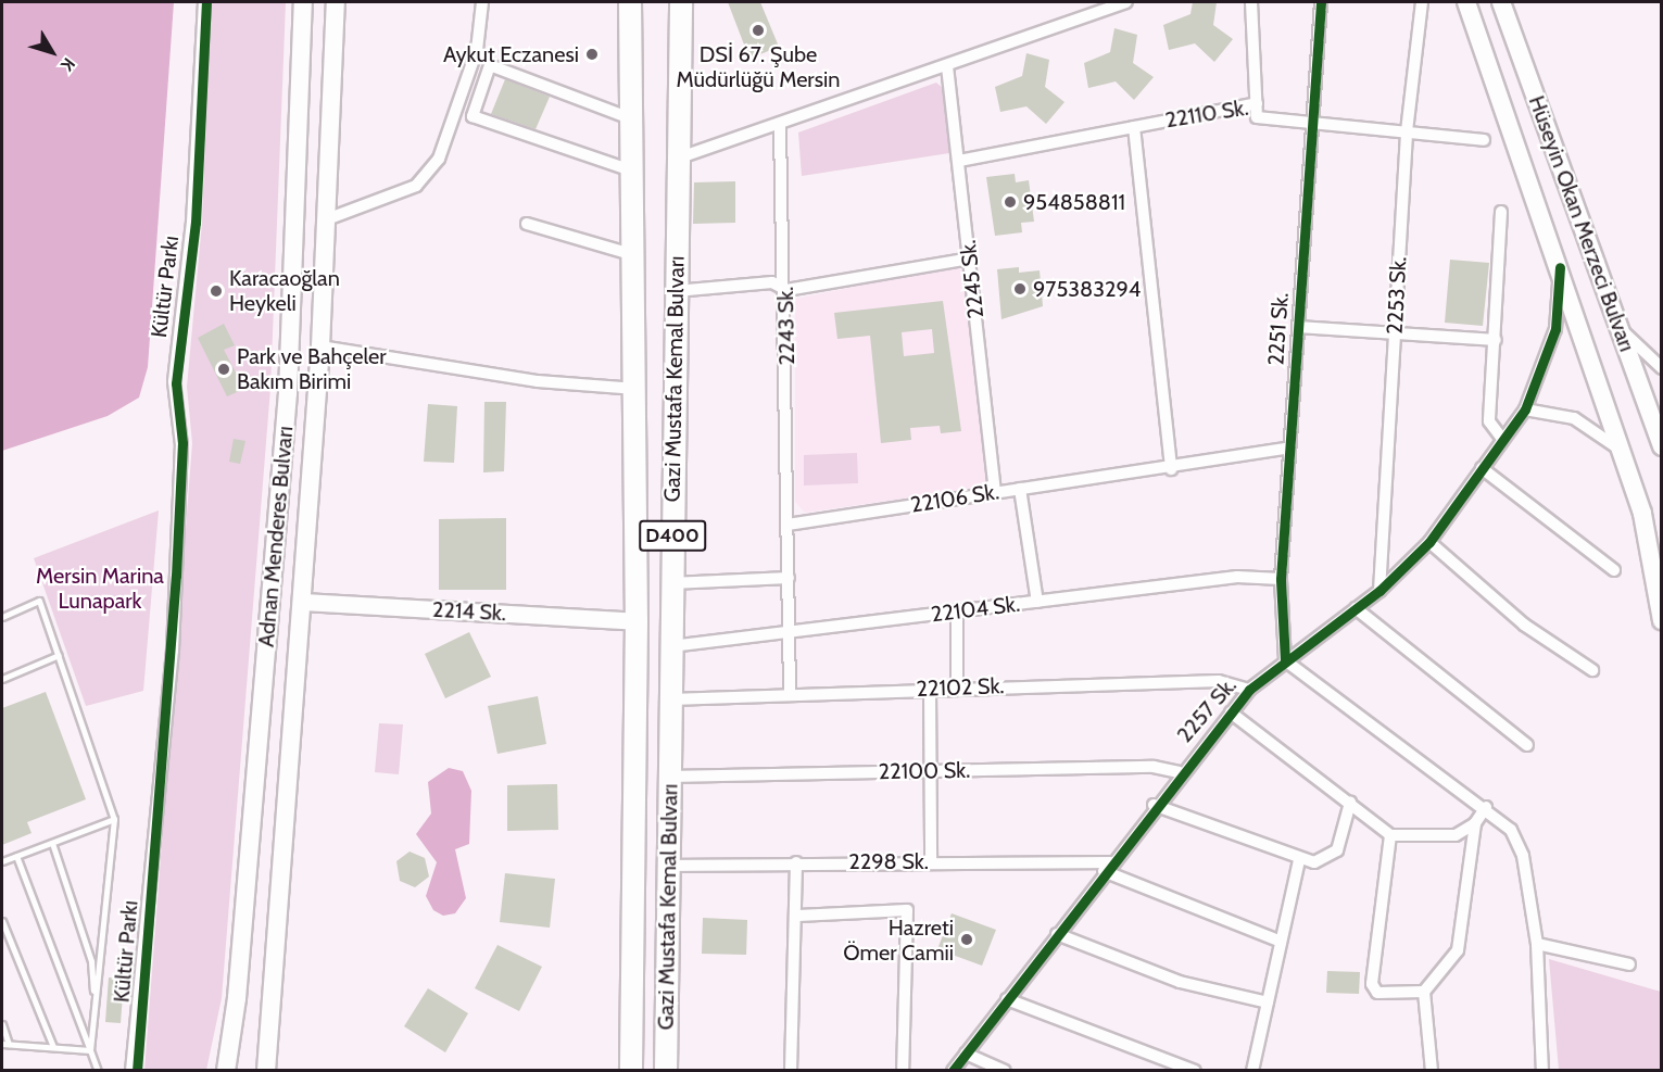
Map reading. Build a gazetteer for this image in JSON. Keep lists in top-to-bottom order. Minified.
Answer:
{"streets":{"highway":["Gazi Mustafa Kemal Bulvarı","D400"],"main road":["Hüseyin Okan Merzeci Bulvarı","Adnan Menderes Bulvarı"],"street":["22110 Sk.","2245 Sk.","Kültür Parkı","2253 Sk.","2243 Sk.","2251 Sk.","22106 Sk.","22104 Sk.","2214 Sk.","22102 Sk.","2257 Sk.","22100 Sk.","2298 Sk."]},"crossings":[["22110 Sk.","2245 Sk."],["22110 Sk.","2253 Sk."],["22110 Sk.","2251 Sk."],["Hüseyin Okan Merzeci Bulvarı","2257 Sk."],["2245 Sk.","22106 Sk."],["2253 Sk.","2257 Sk."],["2243 Sk.","22106 Sk."],["2251 Sk.","22106 Sk."],["2251 Sk.","22104 Sk."],["2251 Sk.","2257 Sk."],["Gazi Mustafa Kemal Bulvarı","22104 Sk."],["Gazi Mustafa Kemal Bulvarı","2214 Sk."],["Gazi Mustafa Kemal Bulvarı","22102 Sk."],["Gazi Mustafa Kemal Bulvarı","22100 Sk."],["Gazi Mustafa Kemal Bulvarı","2298 Sk."],["Adnan Menderes Bulvarı","2214 Sk."],["22102 Sk.","2257 Sk."],["2257 Sk.","22100 Sk."],["2257 Sk.","2298 Sk."]],"parks":["Mersin Marina Lunapark"],"places":["DSİ 67. Şube Müdürlüğü Mersin","Aykut Eczanesi","954858811","975383294","Karacaoğlan Heykeli","Park ve Bahçeler Bakım Birimi","Hazreti Ömer Camii"],"north":"bottom right"}
